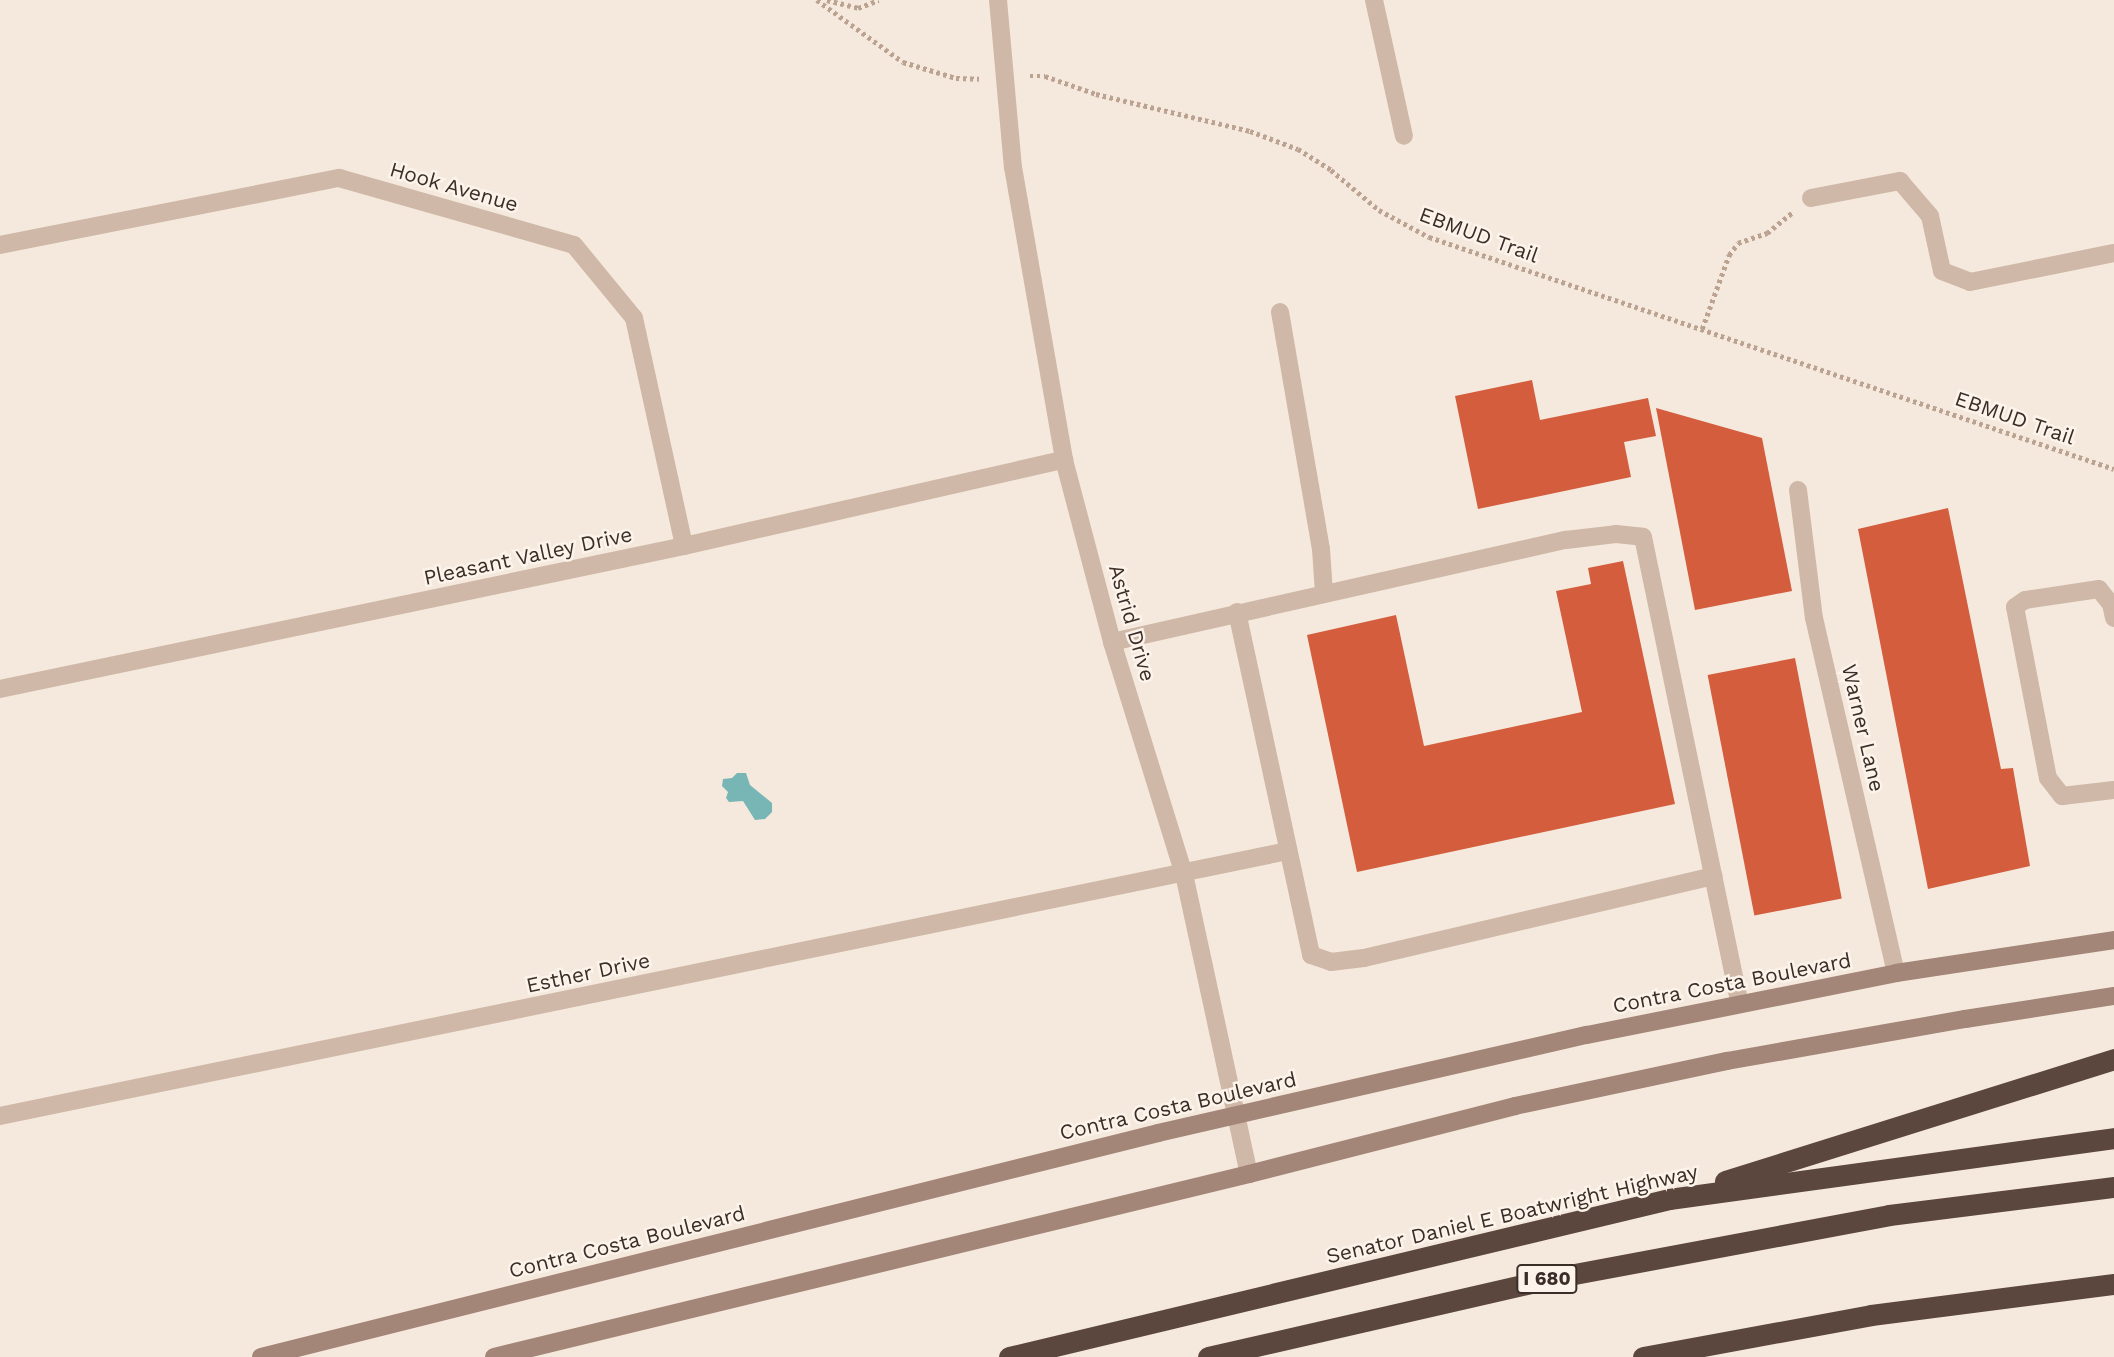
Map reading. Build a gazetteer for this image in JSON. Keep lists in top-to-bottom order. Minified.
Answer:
{"streets":{"highway":["Senator Daniel E Boatwright Highway","I 680"],"main road":["Contra Costa Boulevard"],"street":["Hook Avenue","Pleasant Valley Drive","Astrid Drive","Warner Lane","Esther Drive"],"path":["EBMUD Trail"]},"crossings":[["Hook Avenue","Pleasant Valley Drive"],["EBMUD Trail","Astrid Drive"],["Pleasant Valley Drive","Astrid Drive"],["Astrid Drive","Esther Drive"],["Astrid Drive","Contra Costa Boulevard"],["Warner Lane","Contra Costa Boulevard"]]}
